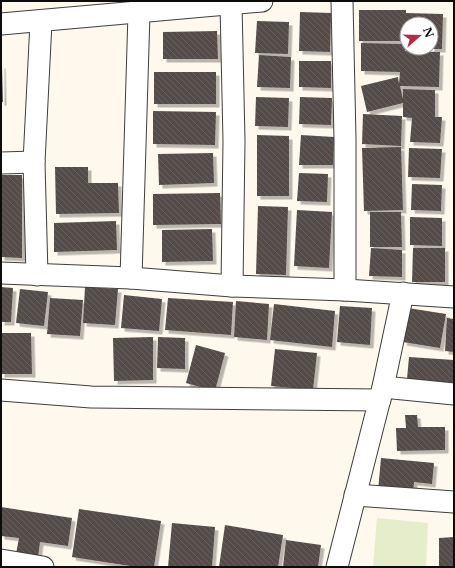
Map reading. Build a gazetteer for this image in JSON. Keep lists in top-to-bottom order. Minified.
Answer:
{"north":"right"}
